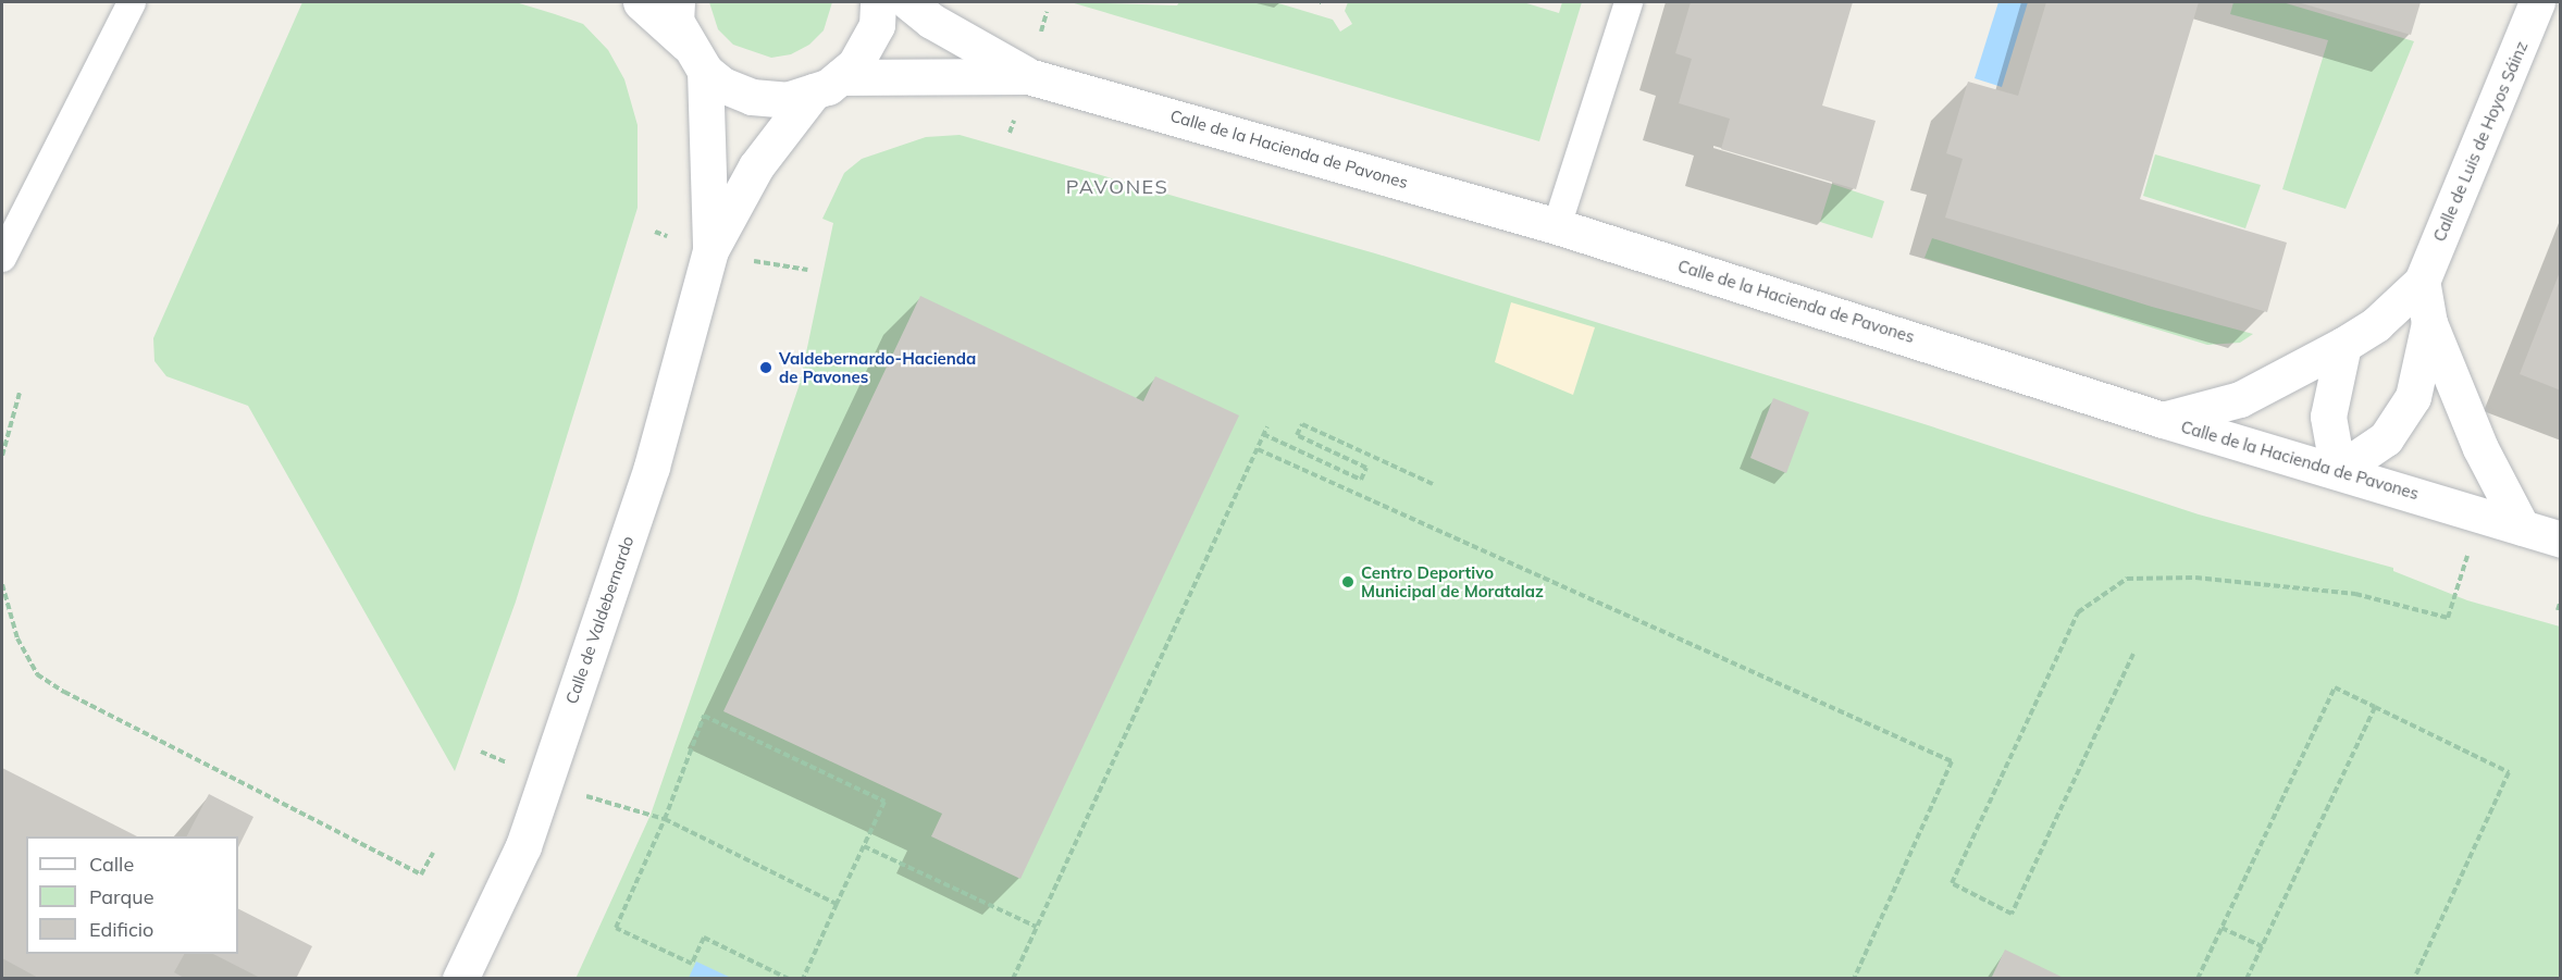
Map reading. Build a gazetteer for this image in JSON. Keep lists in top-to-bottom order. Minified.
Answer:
{"streets":{"street":["Calle de Luis de Hoyos Sáinz","Calle de la Hacienda de Pavones","Calle de Valdebernardo"]},"crossings":[["Calle de Luis de Hoyos Sáinz","Calle de la Hacienda de Pavones"],["Calle de la Hacienda de Pavones","Calle de Valdebernardo"]],"districts":["PAVONES"],"places":["Valdebernardo-Hacienda de Pavones","Centro Deportivo Municipal de Moratalaz"],"legend":["Calle","Parque","Edificio"]}
